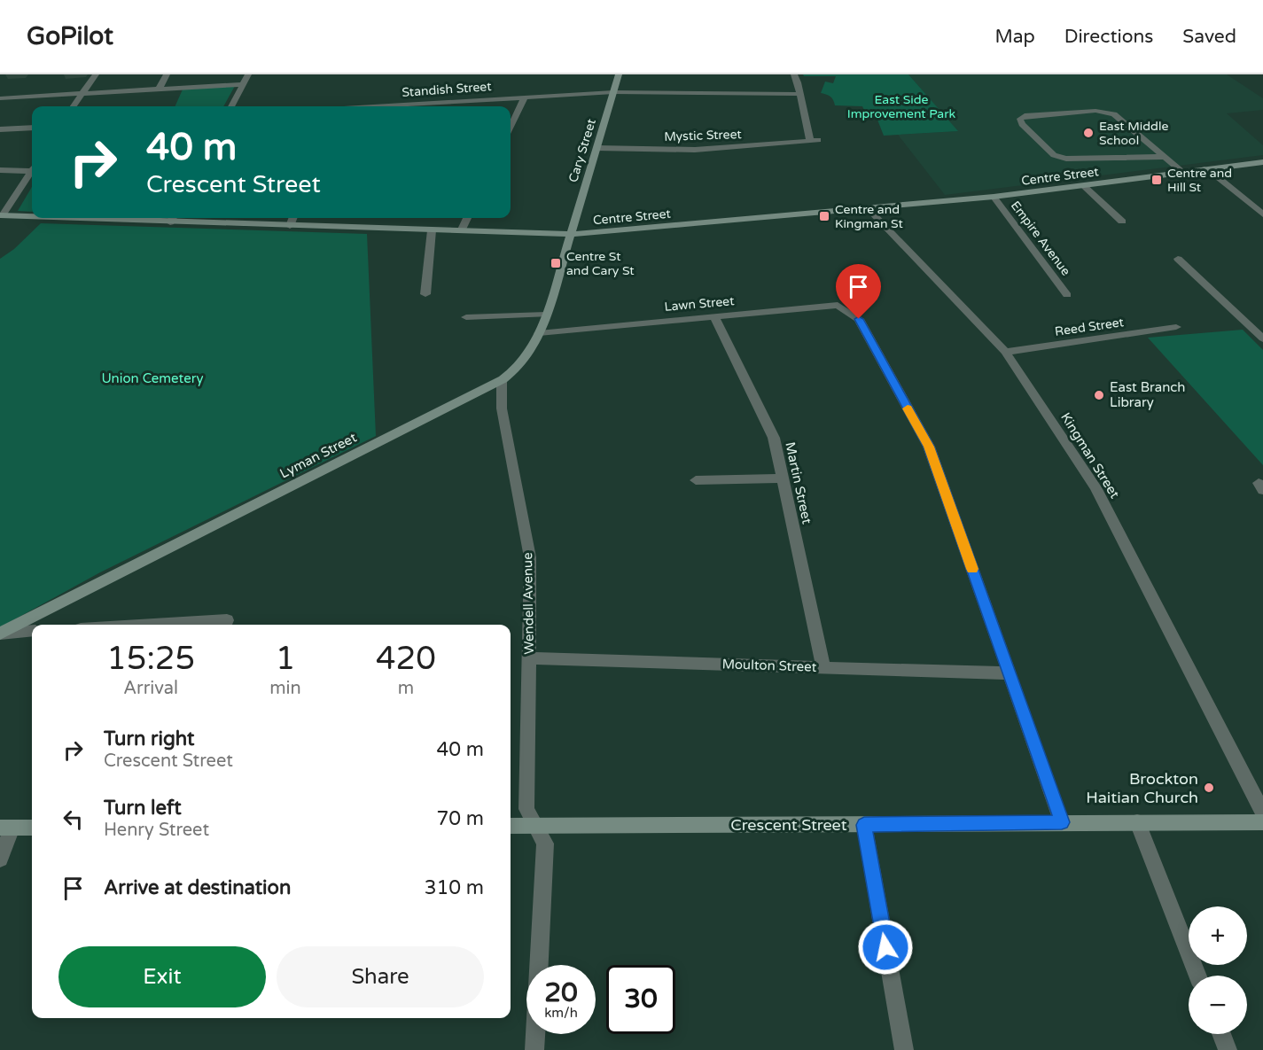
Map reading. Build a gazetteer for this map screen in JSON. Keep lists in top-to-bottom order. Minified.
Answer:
{"streets":{"main road":["Cary Street","Centre Street","Lyman Street","Crescent Street"],"street":["Standish Street","Mystic Street","Empire Avenue","Lawn Street","Reed Street","Kingman Street","Martin Street","Wendell Avenue","Moulton Street"]},"crossings":[["Standish Street","Mystic Street"],["Standish Street","Cary Street"],["Mystic Street","Cary Street"],["Cary Street","Centre Street"],["Cary Street","Lyman Street"],["Centre Street","Empire Avenue"],["Centre Street","Lyman Street"],["Centre Street","Kingman Street"],["Lawn Street","Lyman Street"],["Lawn Street","Martin Street"],["Lawn Street","Moulton Street"],["Reed Street","Kingman Street"],["Lyman Street","Wendell Avenue"],["Martin Street","Moulton Street"],["Wendell Avenue","Moulton Street"],["Wendell Avenue","Crescent Street"]],"parks":["East Side Improvement Park","Union Cemetery"],"places":{"other":["East Middle School","East Branch Library","Brockton Haitian Church"],"transit":["Centre and Hill St","Centre and Kingman St","Centre St and Cary St"]},"page":{"header":"GoPilot","nav":["Map","Directions","Saved"],"turn":["40 m","Crescent Street"],"eta":["15:25","Arrival","1","min","420","m"],"list":[{"name":"Turn right","note":"Crescent Street","value":"40 m"},{"name":"Turn left","note":"Henry Street","value":"70 m"},{"name":"Arrive at destination","value":"310 m"}],"map_buttons":["+","−"],"buttons":["Exit","Share"],"speed":"20 km/h","limit":"30"}}
